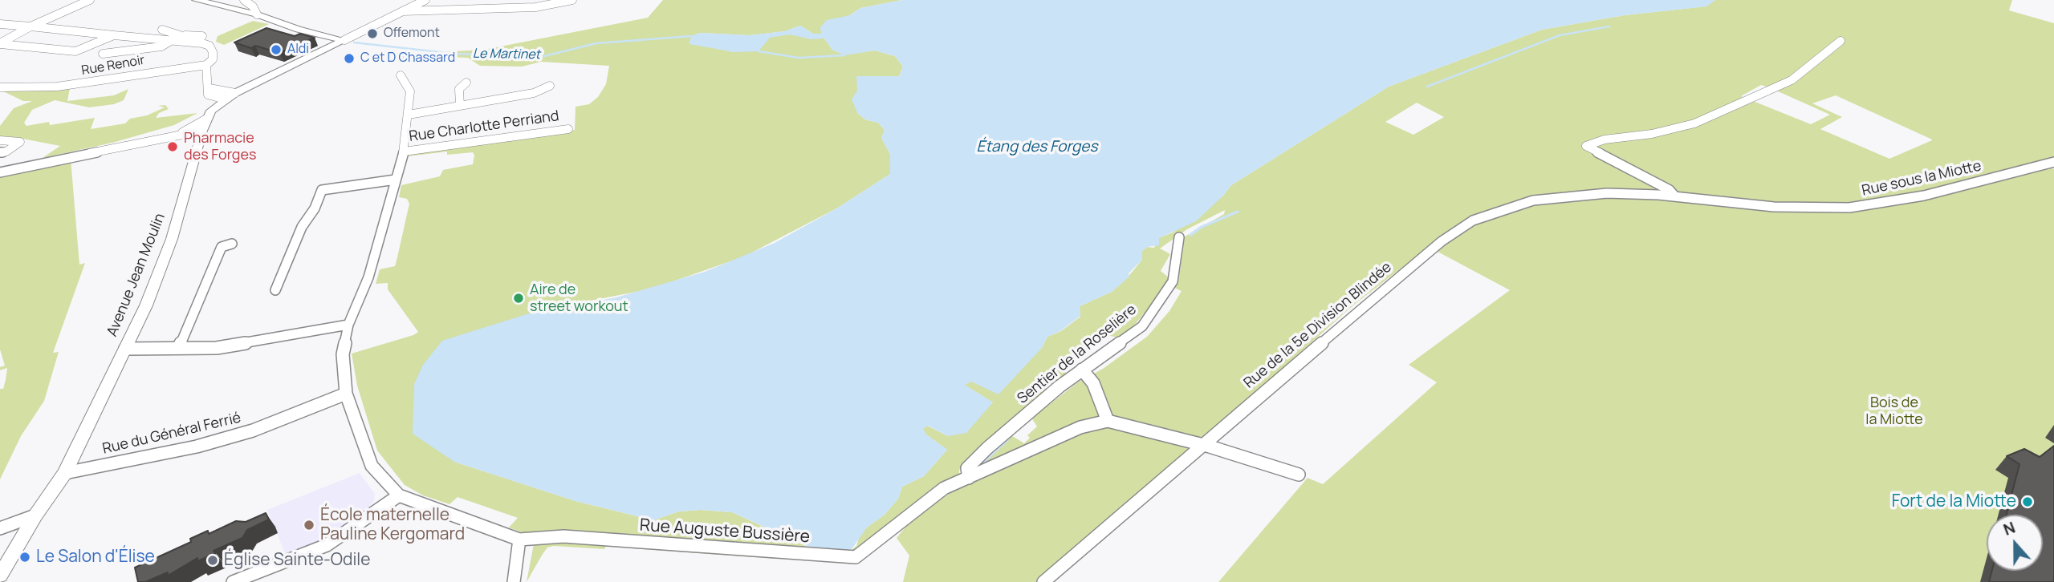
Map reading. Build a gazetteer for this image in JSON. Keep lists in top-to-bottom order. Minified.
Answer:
{"streets":{"main road":["Avenue Jean Moulin"],"street":["Rue Renoir","Rue Charlotte Perriand","Rue sous la Miotte","Rue de la 5e Division Blindée","Sentier de la Roselière","Rue du Général Ferrié","Rue Auguste Bussière"]},"crossings":[["Rue Charlotte Perriand","Rue Auguste Bussière"],["Rue sous la Miotte","Rue de la 5e Division Blindée"],["Avenue Jean Moulin","Rue du Général Ferrié"],["Rue de la 5e Division Blindée","Rue Auguste Bussière"],["Sentier de la Roselière","Rue Auguste Bussière"],["Rue du Général Ferrié","Rue Auguste Bussière"]],"water":["Le Martinet","Étang des Forges"],"parks":["Bois de la Miotte"],"places":["Offemont","Aldi","C et D Chassard","Pharmacie des Forges","Aire de street workout","Fort de la Miotte","École maternelle Pauline Kergomard","Le Salon d'Élise","Église Sainte-Odile"],"north":"top"}
